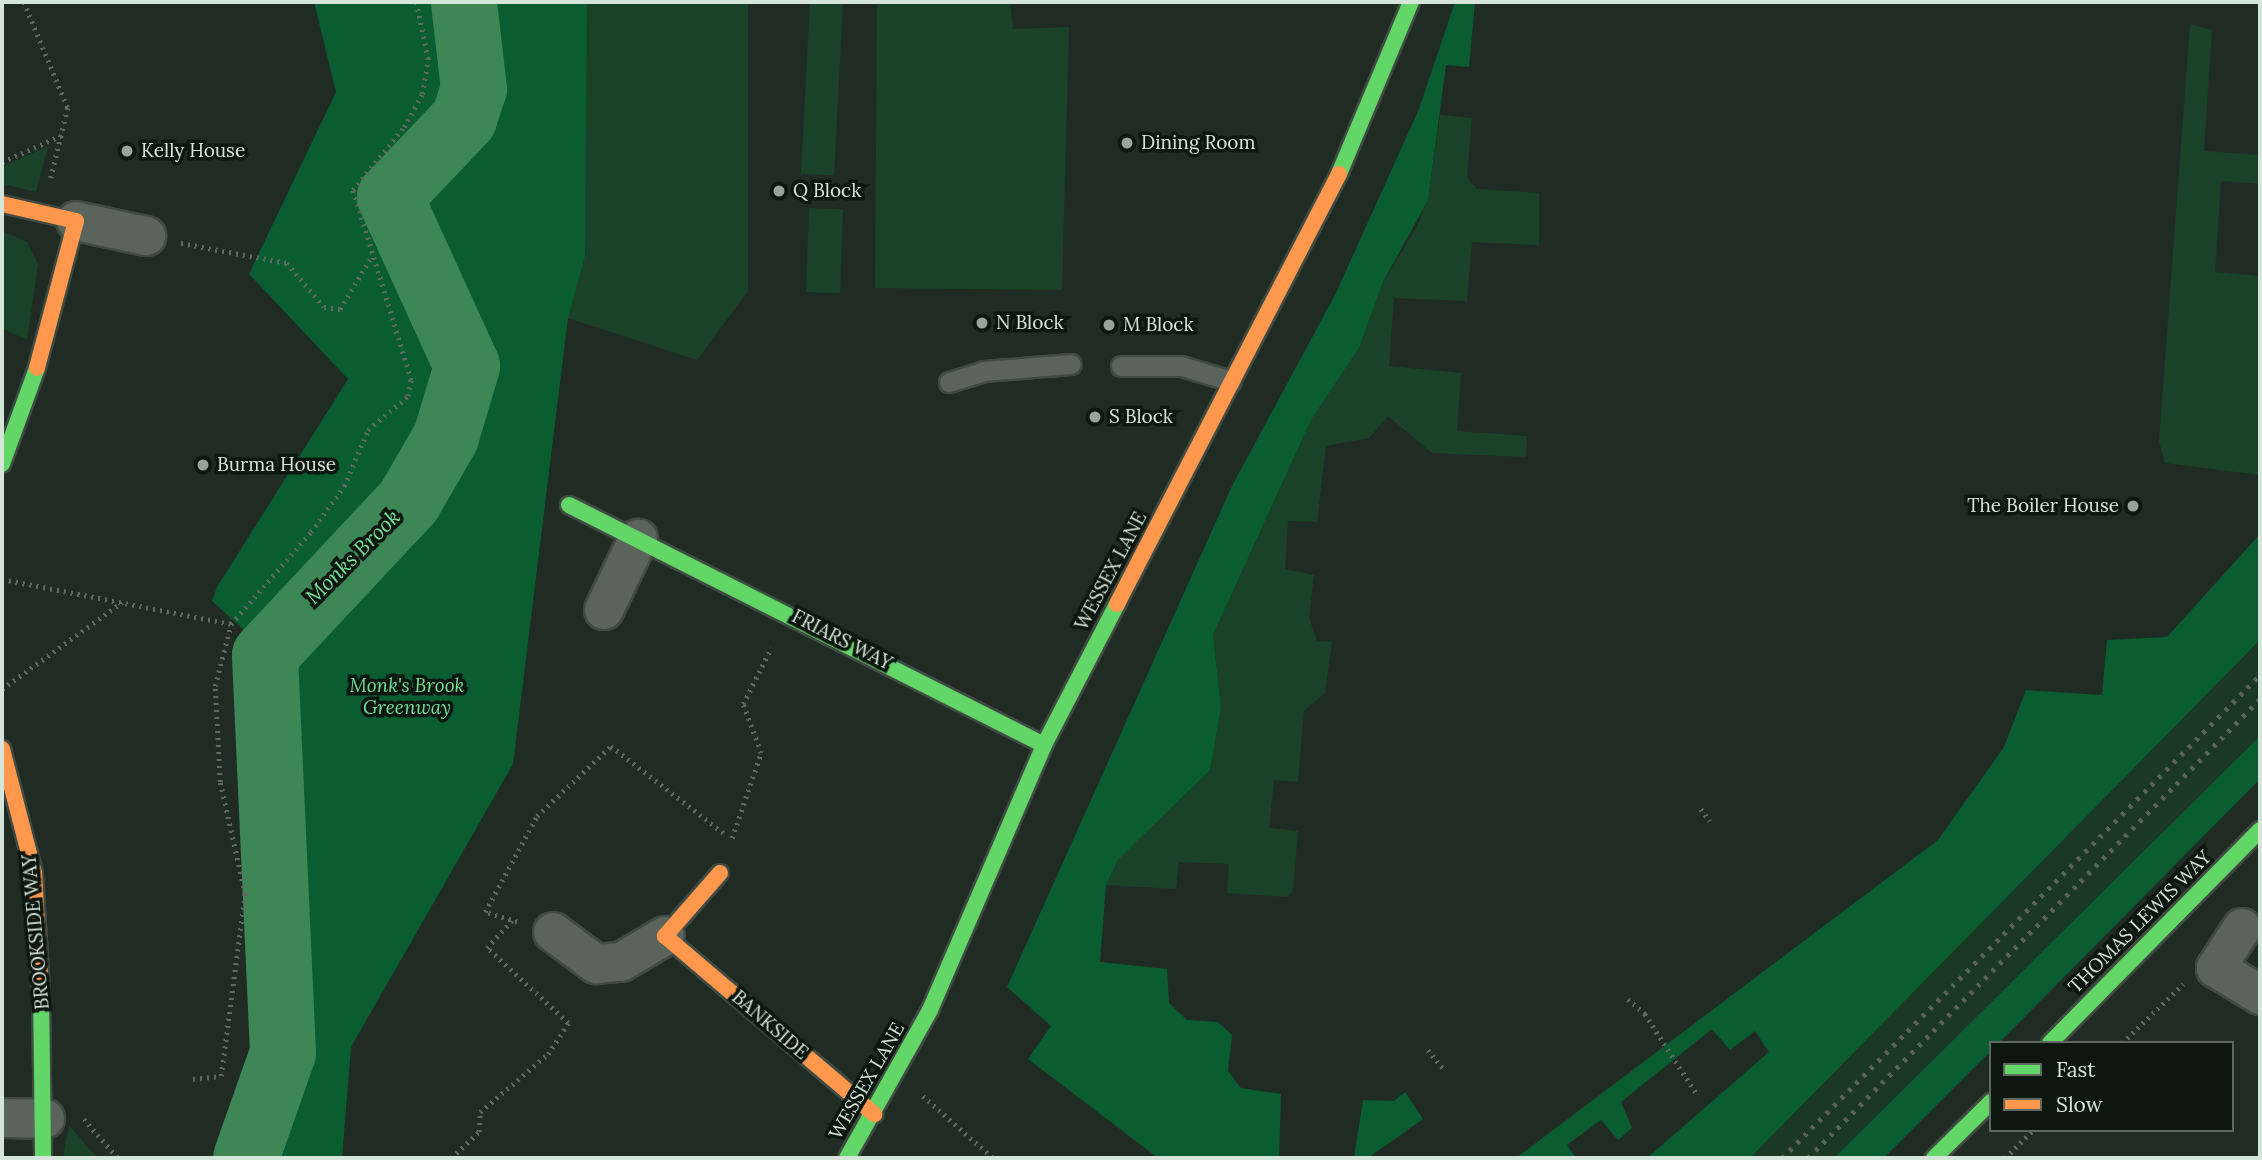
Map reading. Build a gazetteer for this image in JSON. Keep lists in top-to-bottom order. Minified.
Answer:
{"streets":{"street":["WESSEX LANE","FRIARS WAY","THOMAS LEWIS WAY","BROOKSIDE WAY","BANKSIDE"]},"crossings":[["WESSEX LANE","FRIARS WAY"],["WESSEX LANE","BANKSIDE"]],"water":["Monks Brook"],"parks":["Monk's Brook Greenway"],"places":["Dining Room","Kelly House","Q Block","N Block","M Block","S Block","Burma House","The Boiler House"],"legend":["Fast","Slow"]}
